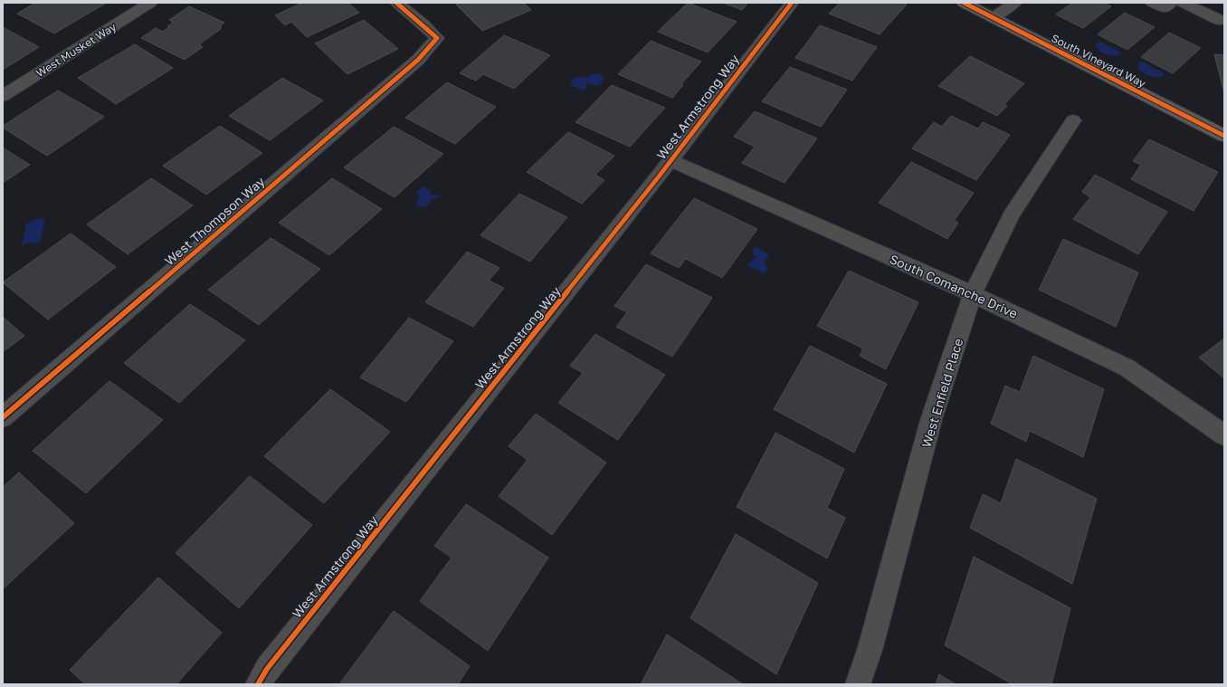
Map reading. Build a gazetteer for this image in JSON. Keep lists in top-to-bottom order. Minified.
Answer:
{"streets":{"street":["West Musket Way","South Vineyard Way","West Armstrong Way","West Thompson Way","South Comanche Drive","West Enfield Place"]},"crossings":[["West Armstrong Way","South Comanche Drive"],["South Comanche Drive","West Enfield Place"]]}
